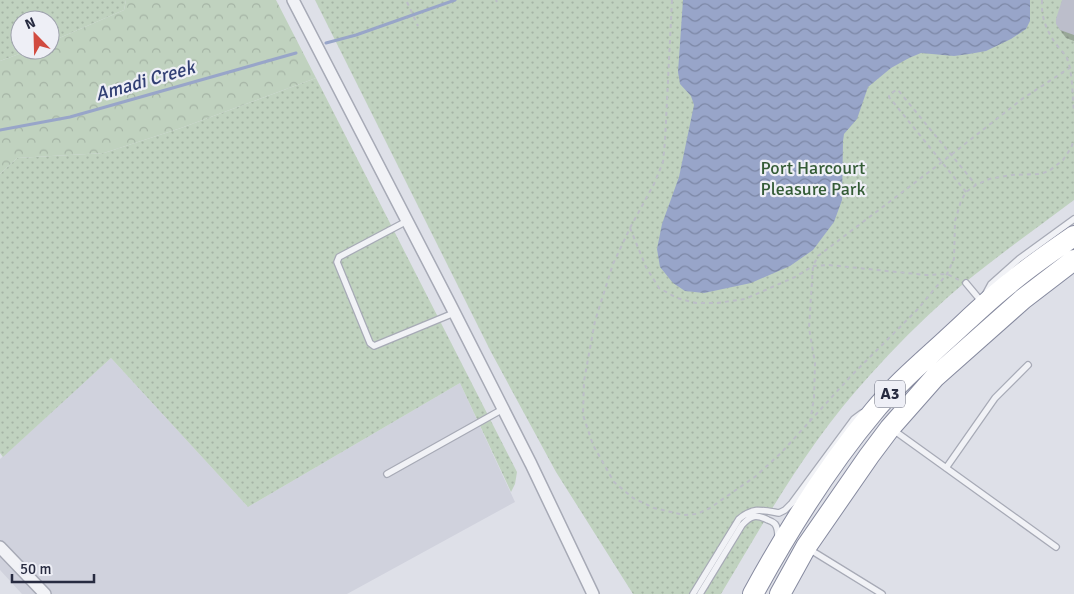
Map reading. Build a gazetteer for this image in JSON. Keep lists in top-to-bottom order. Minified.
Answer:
{"streets":{"highway":["A3"]},"water":["Amadi Creek"],"parks":["Port Harcourt Pleasure Park"],"scale_bar":"50 m","north":"top left"}
